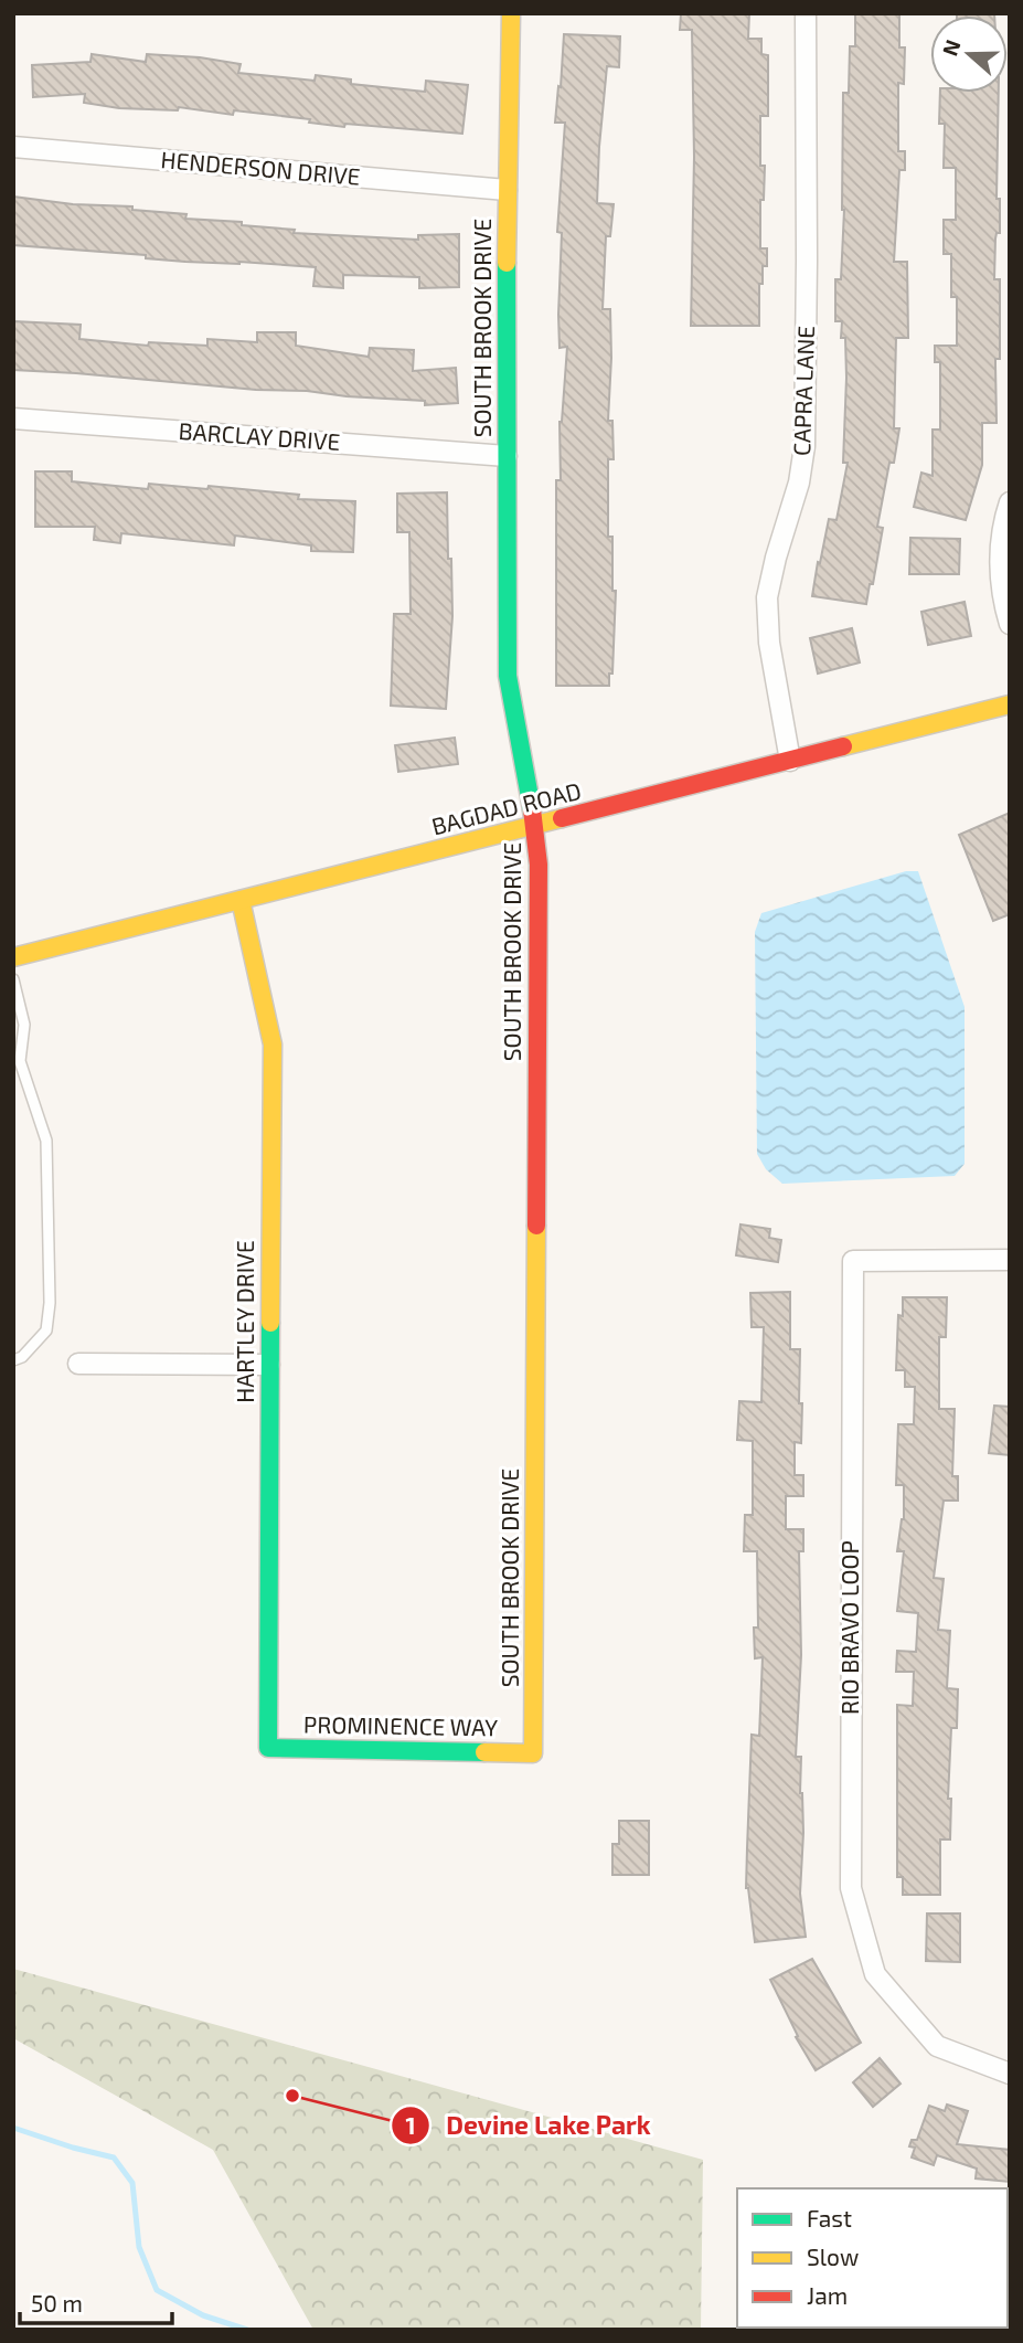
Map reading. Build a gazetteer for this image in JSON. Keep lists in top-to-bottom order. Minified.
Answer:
{"streets":{"street":["HENDERSON DRIVE","SOUTH BROOK DRIVE","CAPRA LANE","BARCLAY DRIVE","BAGDAD ROAD","HARTLEY DRIVE","RIO BRAVO LOOP","PROMINENCE WAY"]},"crossings":[["HENDERSON DRIVE","SOUTH BROOK DRIVE"],["SOUTH BROOK DRIVE","BARCLAY DRIVE"],["SOUTH BROOK DRIVE","BAGDAD ROAD"],["SOUTH BROOK DRIVE","PROMINENCE WAY"],["CAPRA LANE","BAGDAD ROAD"],["BAGDAD ROAD","HARTLEY DRIVE"],["HARTLEY DRIVE","PROMINENCE WAY"]],"places":["Devine Lake Park"],"legend":["Fast","Slow","Jam"],"scale_bar":"50 m","north":"left"}
